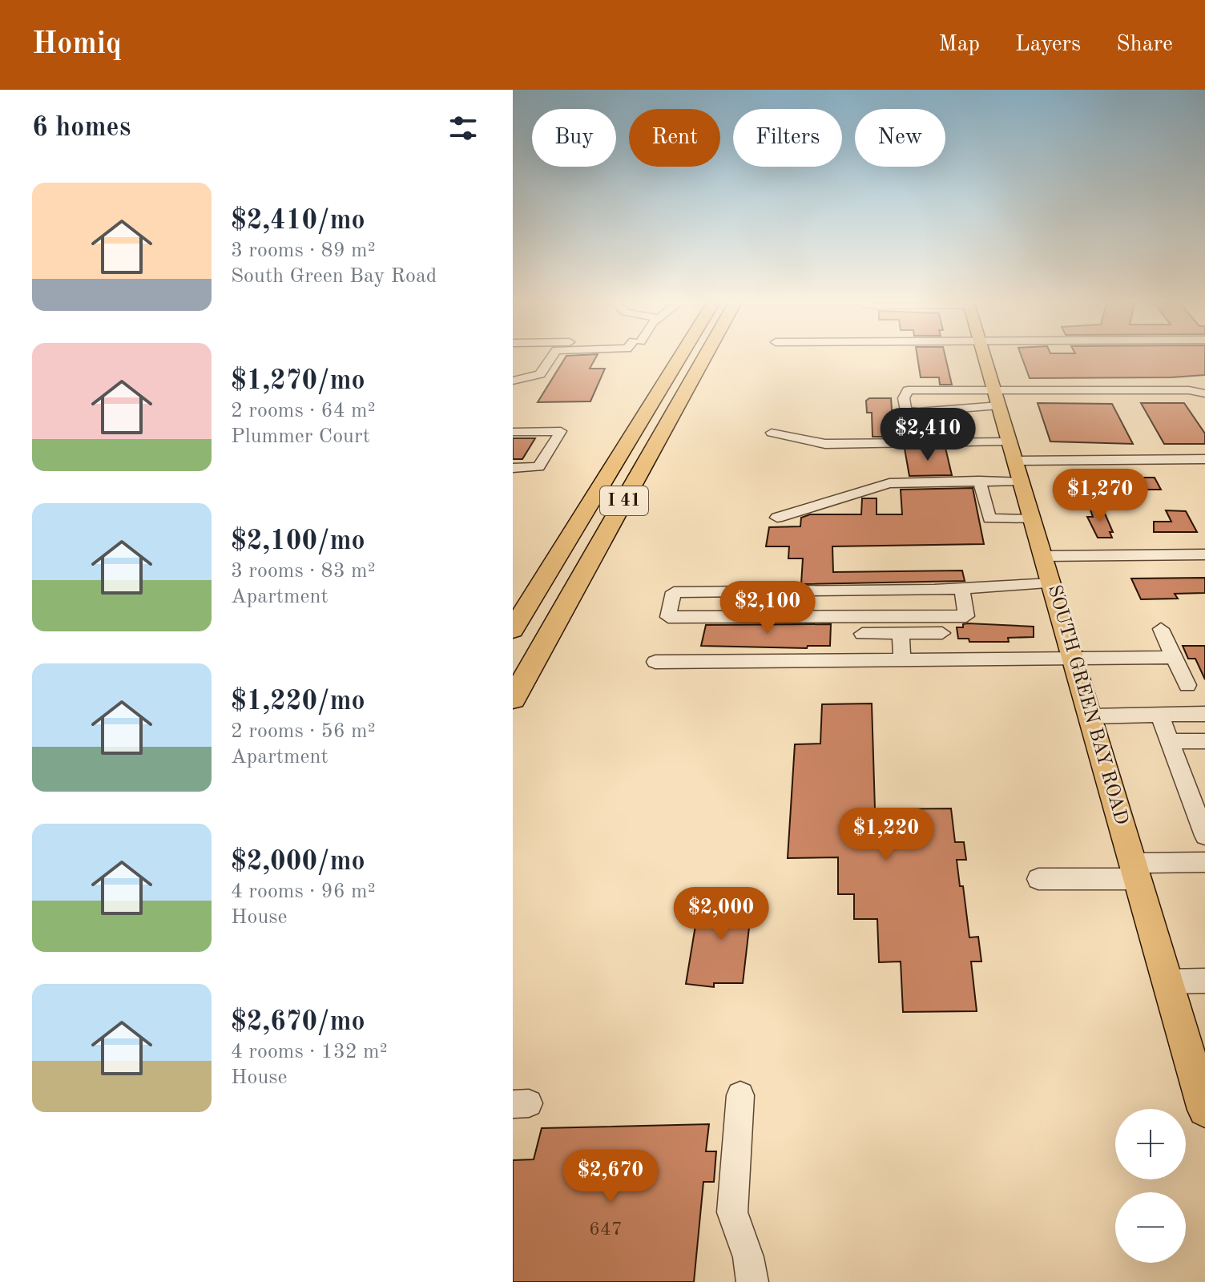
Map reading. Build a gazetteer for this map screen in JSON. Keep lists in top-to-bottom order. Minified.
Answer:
{"streets":{"highway":["I 41"],"main road":["SOUTH GREEN BAY ROAD"]},"house_numbers":["647"],"page":{"header":"Homiq","nav":["Map","Layers","Share"],"heading":"6 homes","chip":["Buy","Rent","Filters","New"],"list":[{"name":"$2,410/mo","note":"3 rooms · 89 m² · South Green Bay Road"},{"name":"$1,270/mo","note":"2 rooms · 64 m² · Plummer Court"},{"name":"$2,100/mo","note":"3 rooms · 83 m² · Apartment"},{"name":"$1,220/mo","note":"2 rooms · 56 m² · Apartment"},{"name":"$2,000/mo","note":"4 rooms · 96 m² · House"},{"name":"$2,670/mo","note":"4 rooms · 132 m² · House"}],"price":["$2,410","$1,270","$2,100","$1,220","$2,000","$2,670"],"map_buttons":["+","−"]}}
